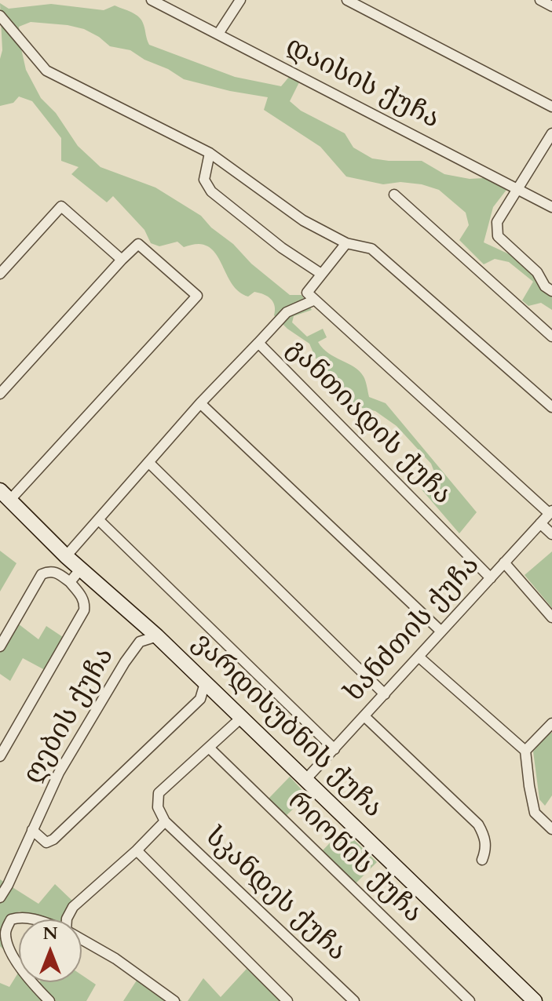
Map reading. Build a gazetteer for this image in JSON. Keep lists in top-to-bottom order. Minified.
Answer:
{"streets":{"street":["დაისის ქუჩა","განთიადის ქუჩა","ხანძთის ქუჩა","ღების ქუჩა","ვარდისუბნის ქუჩა","რიონის ქუჩა","სკანდეს ქუჩა"]},"crossings":[["განთიადის ქუჩა","ხანძთის ქუჩა"],["განთიადის ქუჩა","ვარდისუბნის ქუჩა"],["ხანძთის ქუჩა","ვარდისუბნის ქუჩა"],["ღების ქუჩა","ვარდისუბნის ქუჩა"]],"north":"top"}
